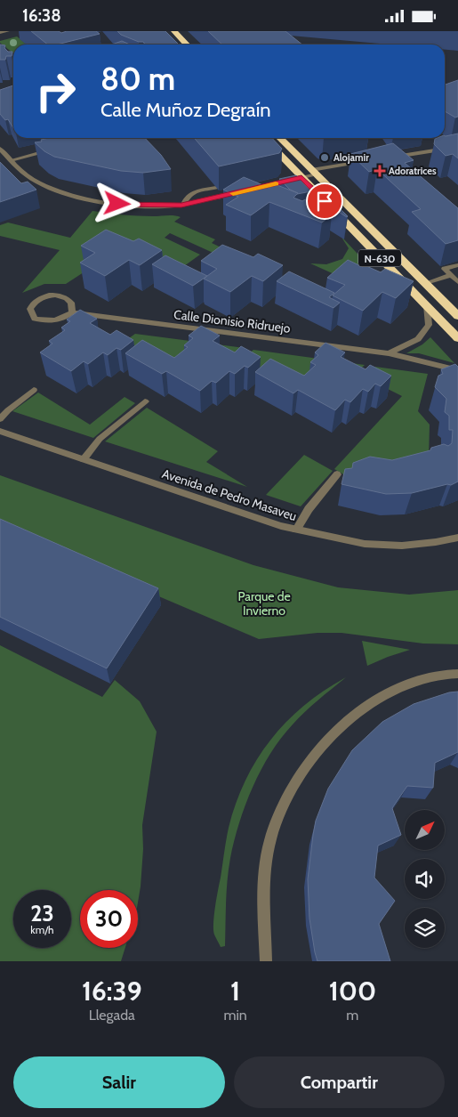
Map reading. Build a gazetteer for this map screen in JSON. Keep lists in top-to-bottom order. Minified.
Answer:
{"streets":{"highway":["N-630"],"street":["Calle Dionisio Ridruejo","Avenida de Pedro Masaveu"]},"parks":["Parque de Invierno"],"places":{"other":["Alojamir"],"health":["Adoratrices"]},"north":"top right","page":{"status":"16:38","turn":["80 m","Calle Muñoz Degraín"],"speed":"23 km/h","limit":"30","eta":["16:39","Llegada","1","min","100","m"],"buttons":["Salir","Compartir"]}}
